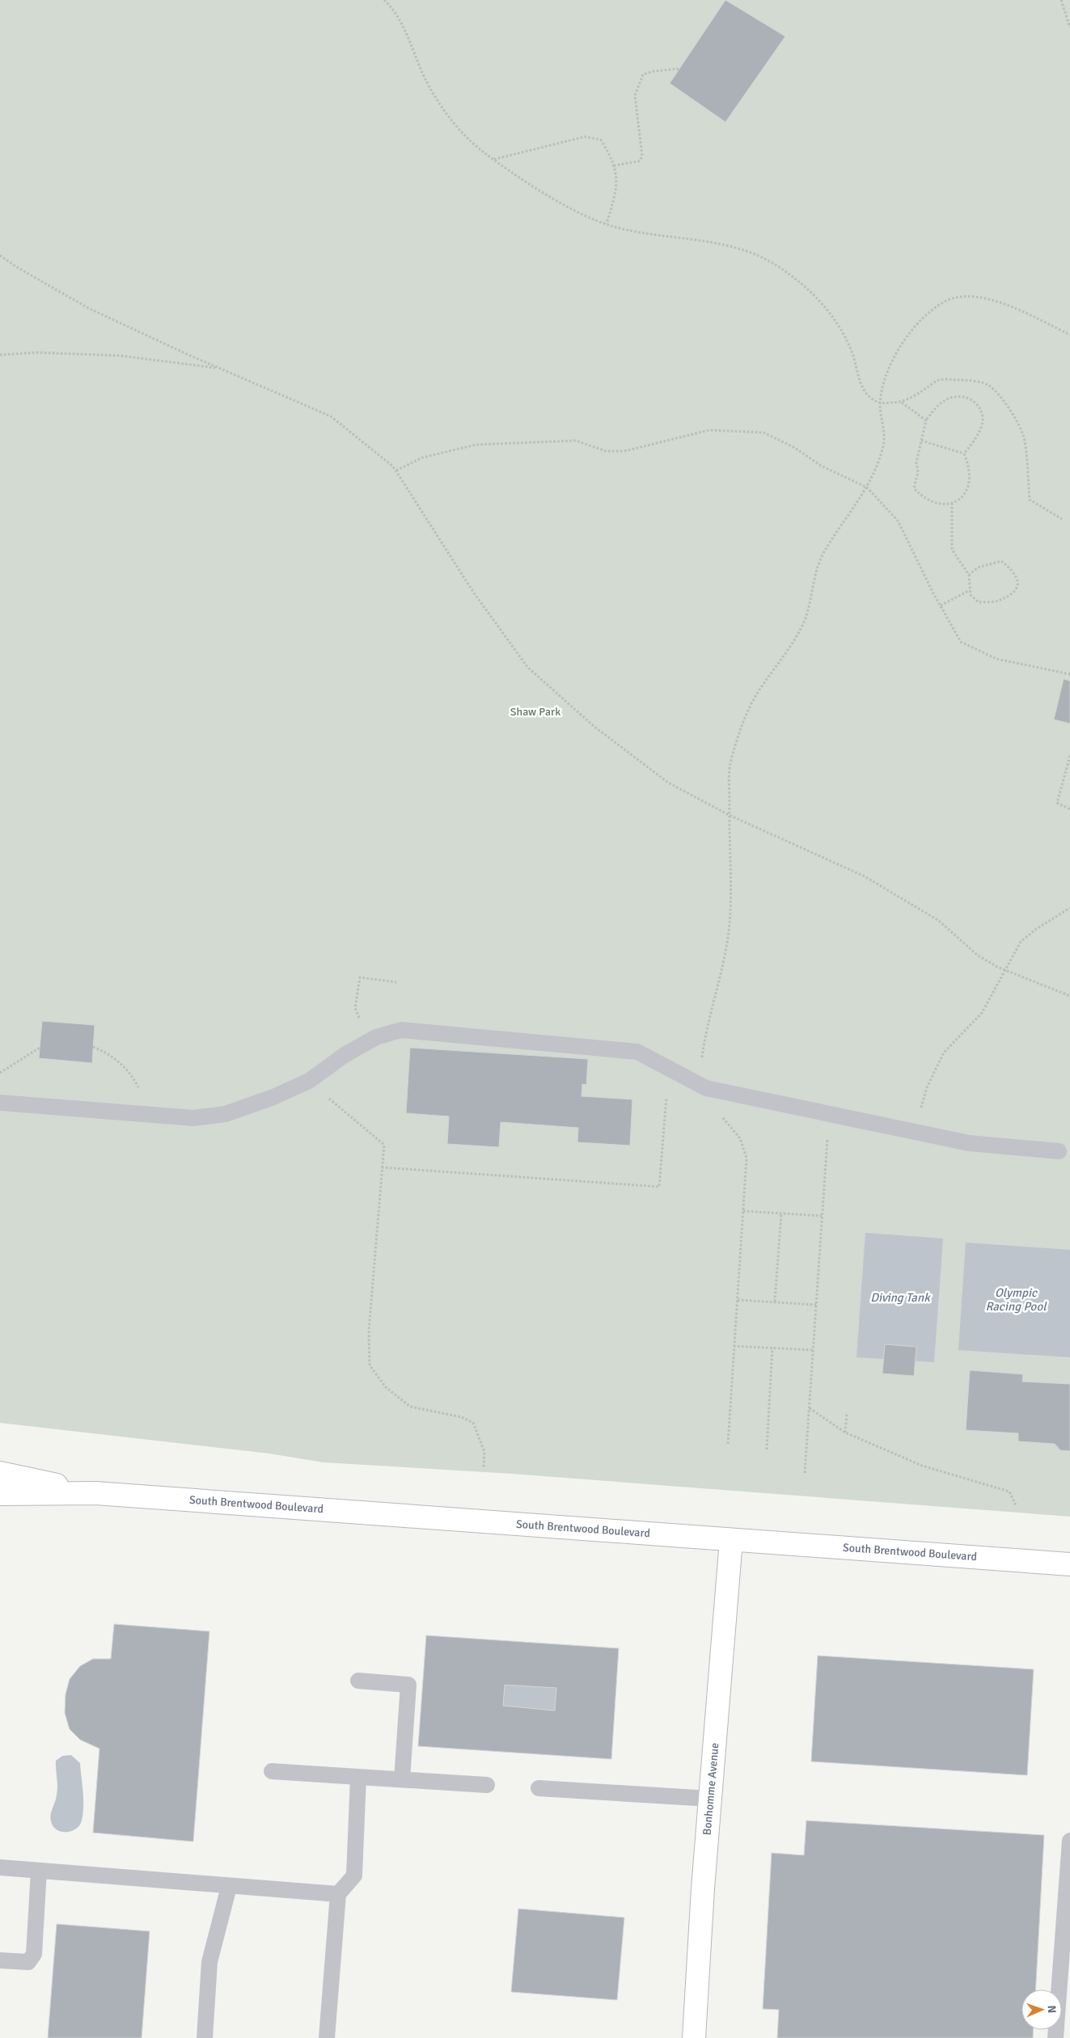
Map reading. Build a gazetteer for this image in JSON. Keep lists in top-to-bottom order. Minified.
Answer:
{"streets":{"main road":["South Brentwood Boulevard","Bonhomme Avenue"]},"crossings":[["South Brentwood Boulevard","Bonhomme Avenue"]],"water":["Olympic Racing Pool","Diving Tank"],"parks":["Shaw Park"],"north":"right"}
